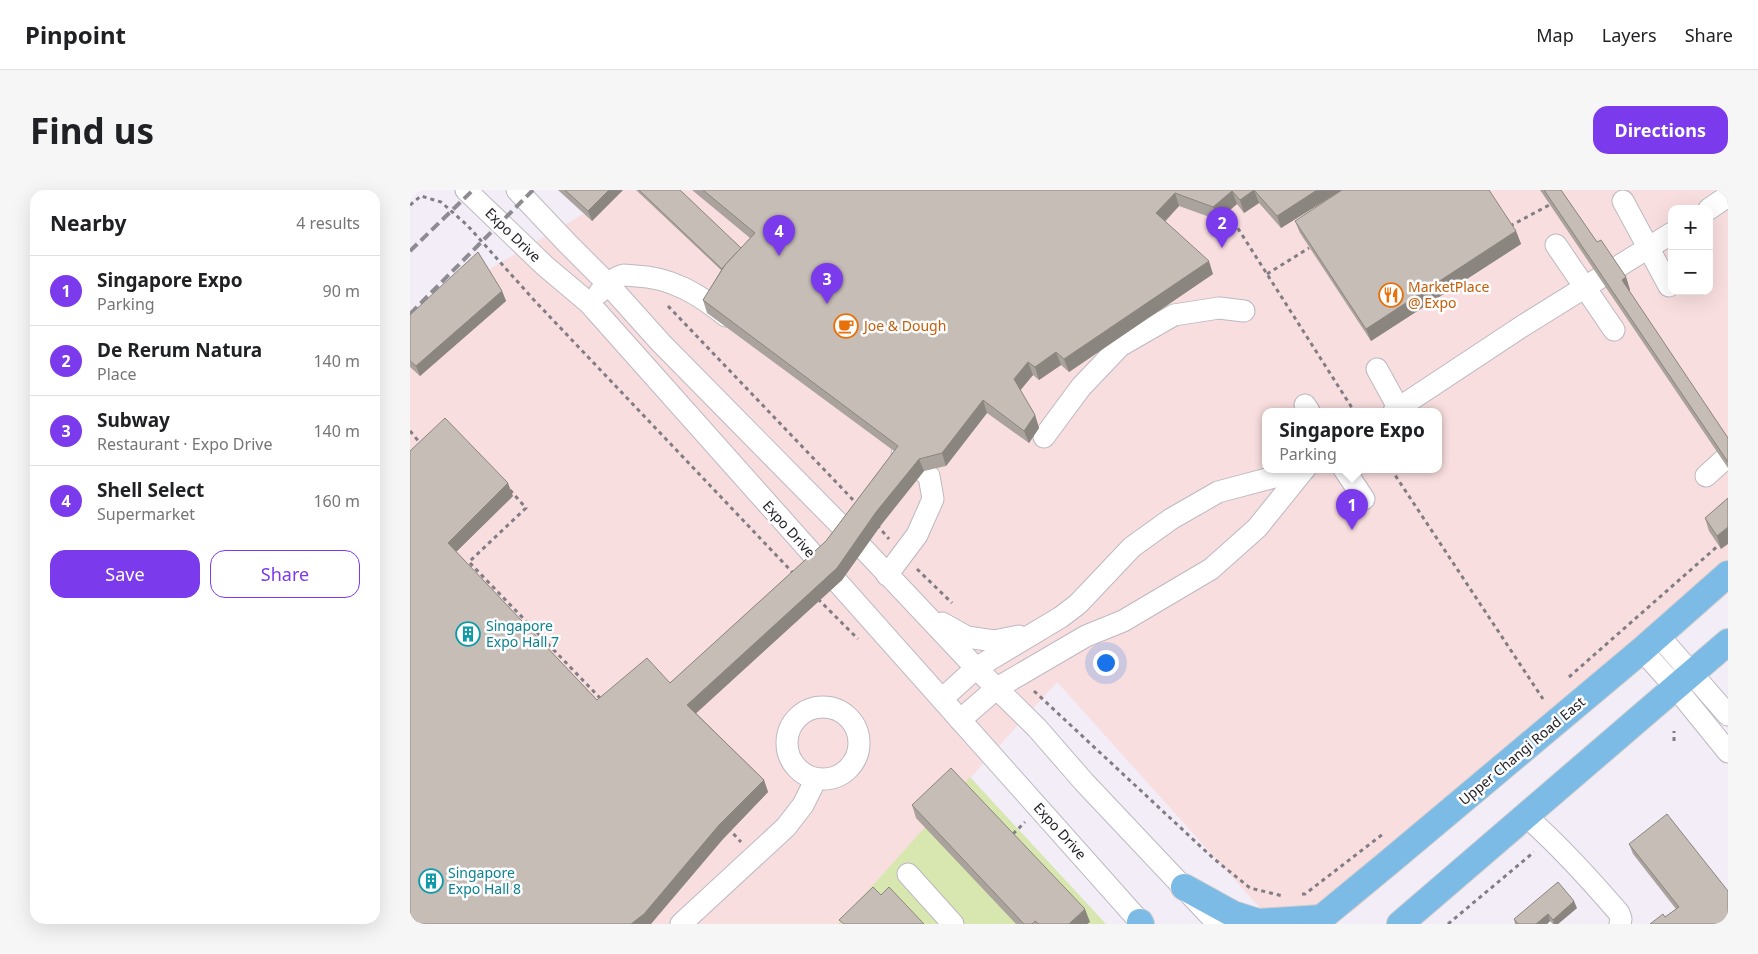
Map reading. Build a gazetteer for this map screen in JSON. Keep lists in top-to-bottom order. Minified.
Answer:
{"streets":{"main road":["Upper Changi Road East"],"street":["Expo Drive"]},"places":{"restaurant":["MarketPlace @ Expo"],"cafe":["Joe & Dough"],"building":["Singapore Expo Hall 7","Singapore Expo Hall 8"]},"page":{"header":"Pinpoint","nav":["Map","Layers","Share"],"buttons":["Directions",["Save","Share"]],"title":"Find us","heading":["Nearby","4 results"],"map_buttons":["+","−"],"pins":["2","4","3","1"],"list":[{"mark":"1","name":"Singapore Expo","note":"Parking","value":"90 m"},{"mark":"2","name":"De Rerum Natura","note":"Place","value":"140 m"},{"mark":"3","name":"Subway","note":"Restaurant · Expo Drive","value":"140 m"},{"mark":"4","name":"Shell Select","note":"Supermarket","value":"160 m"}],"popup":["Singapore Expo","Parking"]}}
